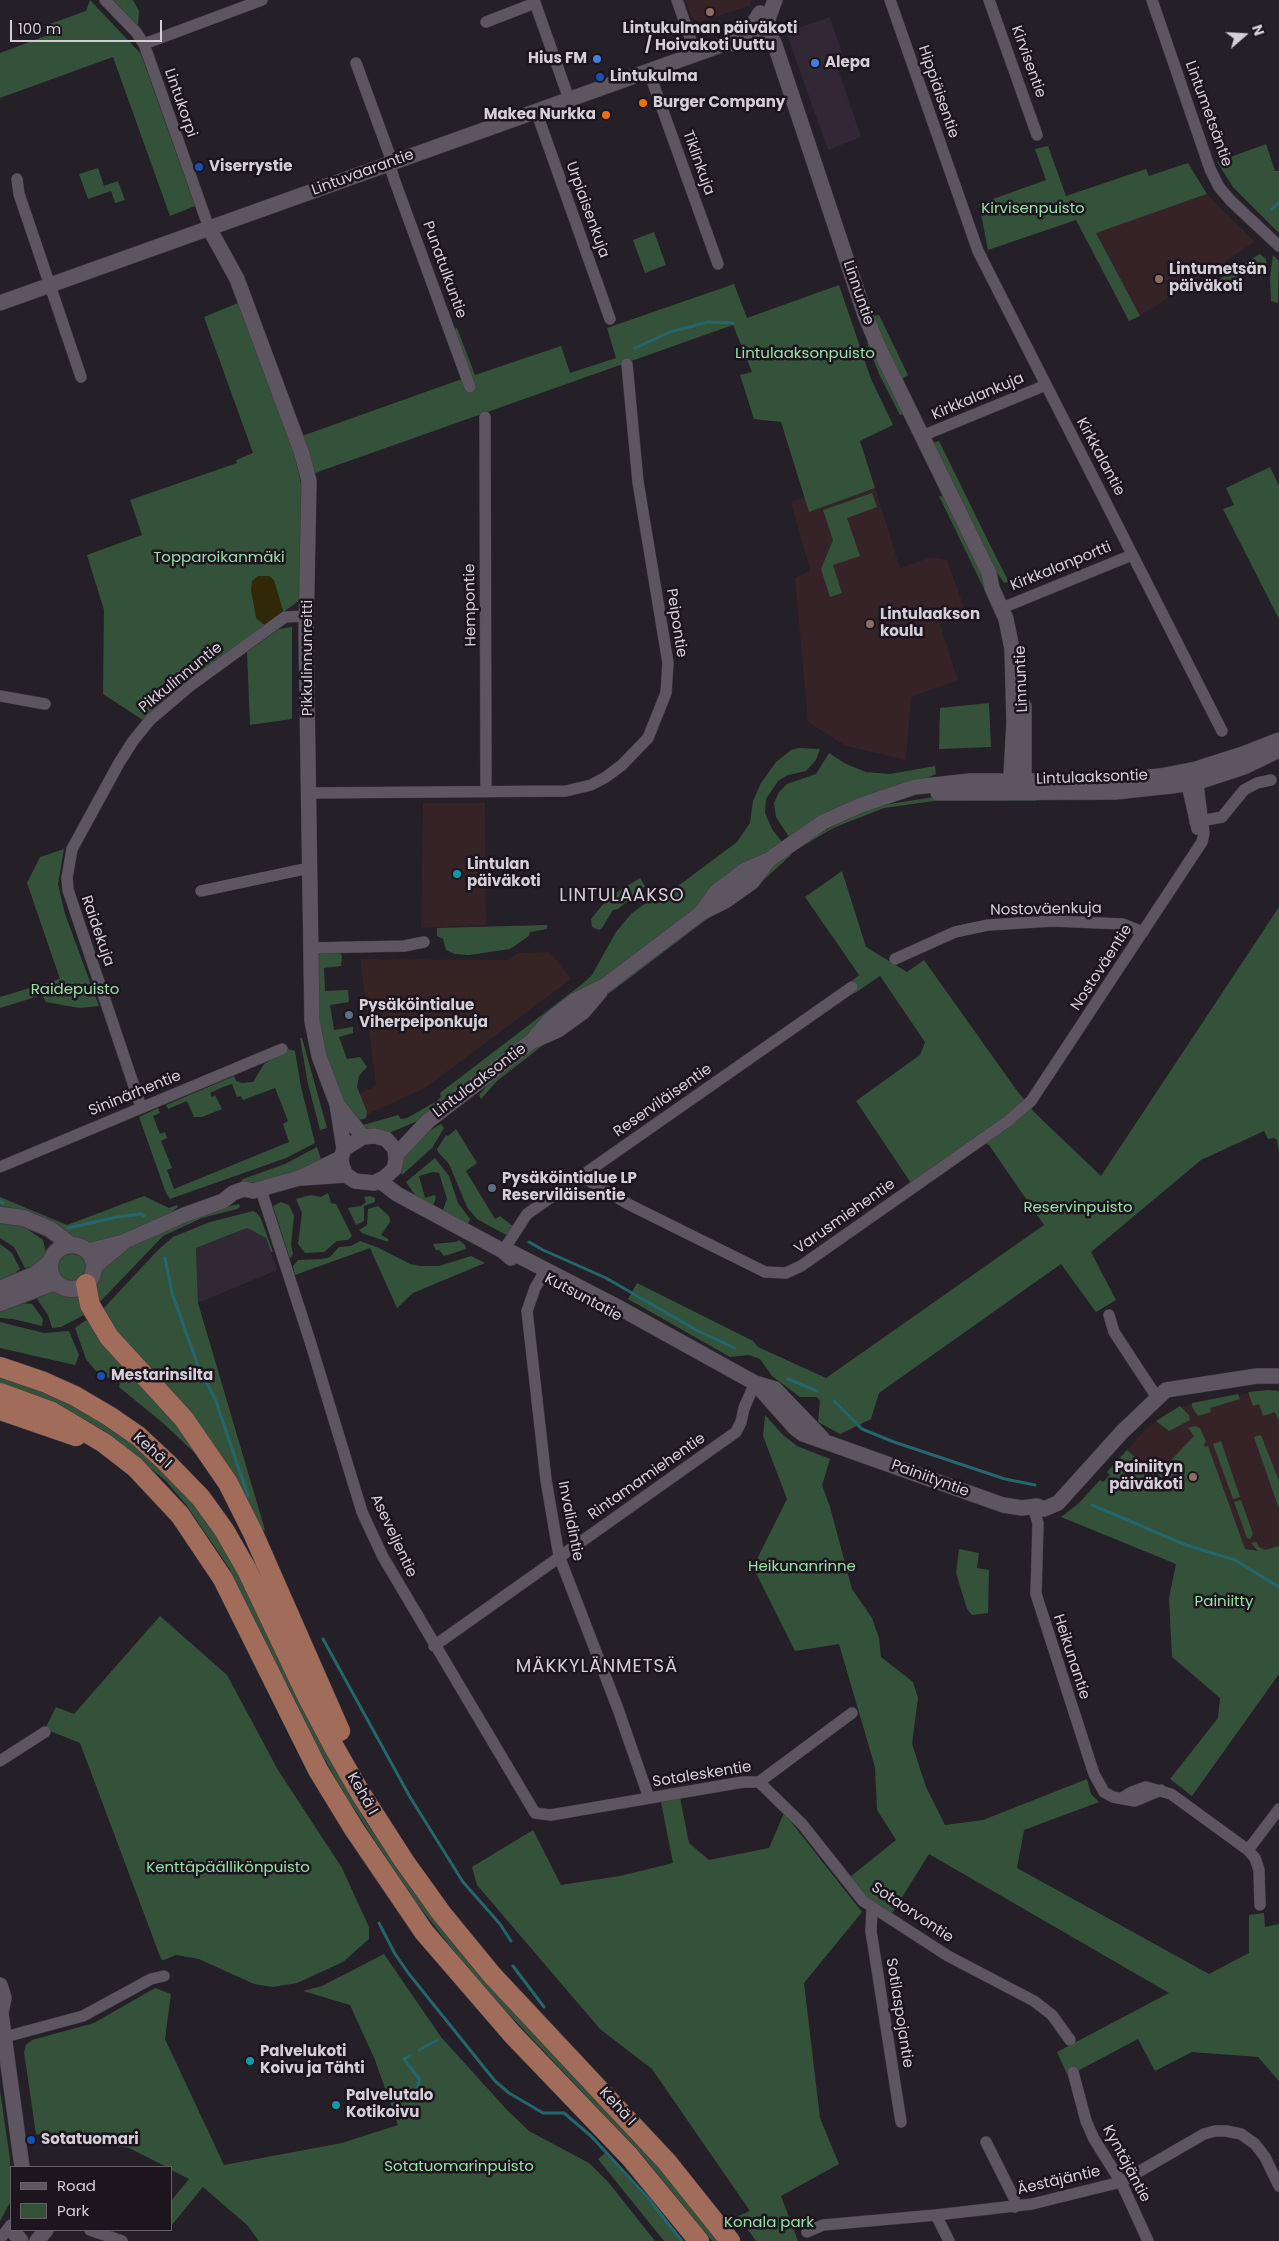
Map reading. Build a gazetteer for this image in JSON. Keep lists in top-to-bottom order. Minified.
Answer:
{"streets":{"highway":["Kehä I"],"street":["Kirvisentie","Hippiäisentie","Lintukorpi","Lintumetsäntie","Tiklinkuja","Lintuvaarantie","Urpiaisenkuja","Punatulkuntie","Linnuntie","Kirkkalankuja","Kirkkalantie","Kirkkalanportti","Hempontie","Peipontie","Pikkulinnunreitti","Pikkulinnuntie","Lintulaaksontie","Nostoväenkuja","Raidekuja","Nostoväentie","Sininärhentie","Reserviläisentie","Varusmiehentie","Kutsuntatie","Rintamamiehentie","Painiityntie","Invalidintie","Aseveljentie","Heikunantie","Sotaleskentie","Sotaorvontie","Sotilaspojantie","Kyntäjäntie","Äestäjäntie"]},"crossings":[["Hippiäisentie","Kirkkalantie"],["Lintukorpi","Lintuvaarantie"],["Lintukorpi","Pikkulinnunreitti"],["Tiklinkuja","Lintuvaarantie"],["Lintuvaarantie","Urpiaisenkuja"],["Lintuvaarantie","Punatulkuntie"],["Lintuvaarantie","Linnuntie"],["Lintuvaarantie","Pikkulinnunreitti"],["Linnuntie","Kirkkalankuja"],["Linnuntie","Kirkkalanportti"],["Linnuntie","Lintulaaksontie"],["Kirkkalankuja","Kirkkalantie"],["Kirkkalantie","Kirkkalanportti"],["Hempontie","Peipontie"],["Peipontie","Pikkulinnunreitti"],["Pikkulinnunreitti","Pikkulinnuntie"],["Pikkulinnunreitti","Lintulaaksontie"],["Pikkulinnunreitti","Kutsuntatie"],["Pikkulinnuntie","Raidekuja"],["Lintulaaksontie","Nostoväentie"],["Lintulaaksontie","Kutsuntatie"],["Nostoväenkuja","Nostoväentie"],["Raidekuja","Sininärhentie"],["Nostoväentie","Varusmiehentie"],["Reserviläisentie","Varusmiehentie"],["Reserviläisentie","Kutsuntatie"],["Kutsuntatie","Rintamamiehentie"],["Kutsuntatie","Painiityntie"],["Kutsuntatie","Invalidintie"],["Rintamamiehentie","Painiityntie"],["Rintamamiehentie","Invalidintie"],["Rintamamiehentie","Aseveljentie"],["Painiityntie","Heikunantie"],["Invalidintie","Sotaleskentie"],["Aseveljentie","Sotaleskentie"],["Sotaleskentie","Sotaorvontie"],["Sotaorvontie","Sotilaspojantie"],["Kyntäjäntie","Äestäjäntie"]],"districts":["LINTULAAKSO","MÄKKYLÄNMETSÄ"],"parks":["Kirvisenpuisto","Lintulaaksonpuisto","Topparoikanmäki","Raidepuisto","Reservinpuisto","Heikunanrinne","Painiitty","Kenttäpäällikönpuisto","Sotatuomarinpuisto","Konala park"],"places":["Lintukulman päiväkoti / Hoivakoti Uuttu","Hius FM","Alepa","Lintukulma","Burger Company","Makea Nurkka","Viserrystie","Lintumetsän päiväkoti","Lintulaakson koulu","Lintulan päiväkoti","Pysäköintialue Viherpeiponkuja","Pysäköintialue LP Reserviläisentie","Mestarinsilta","Painiityn päiväkoti","Palvelukoti Koivu ja Tähti","Palvelutalo Kotikoivu","Sotatuomari"],"legend":["Road","Park"],"scale_bar":"100 m","north":"right"}
